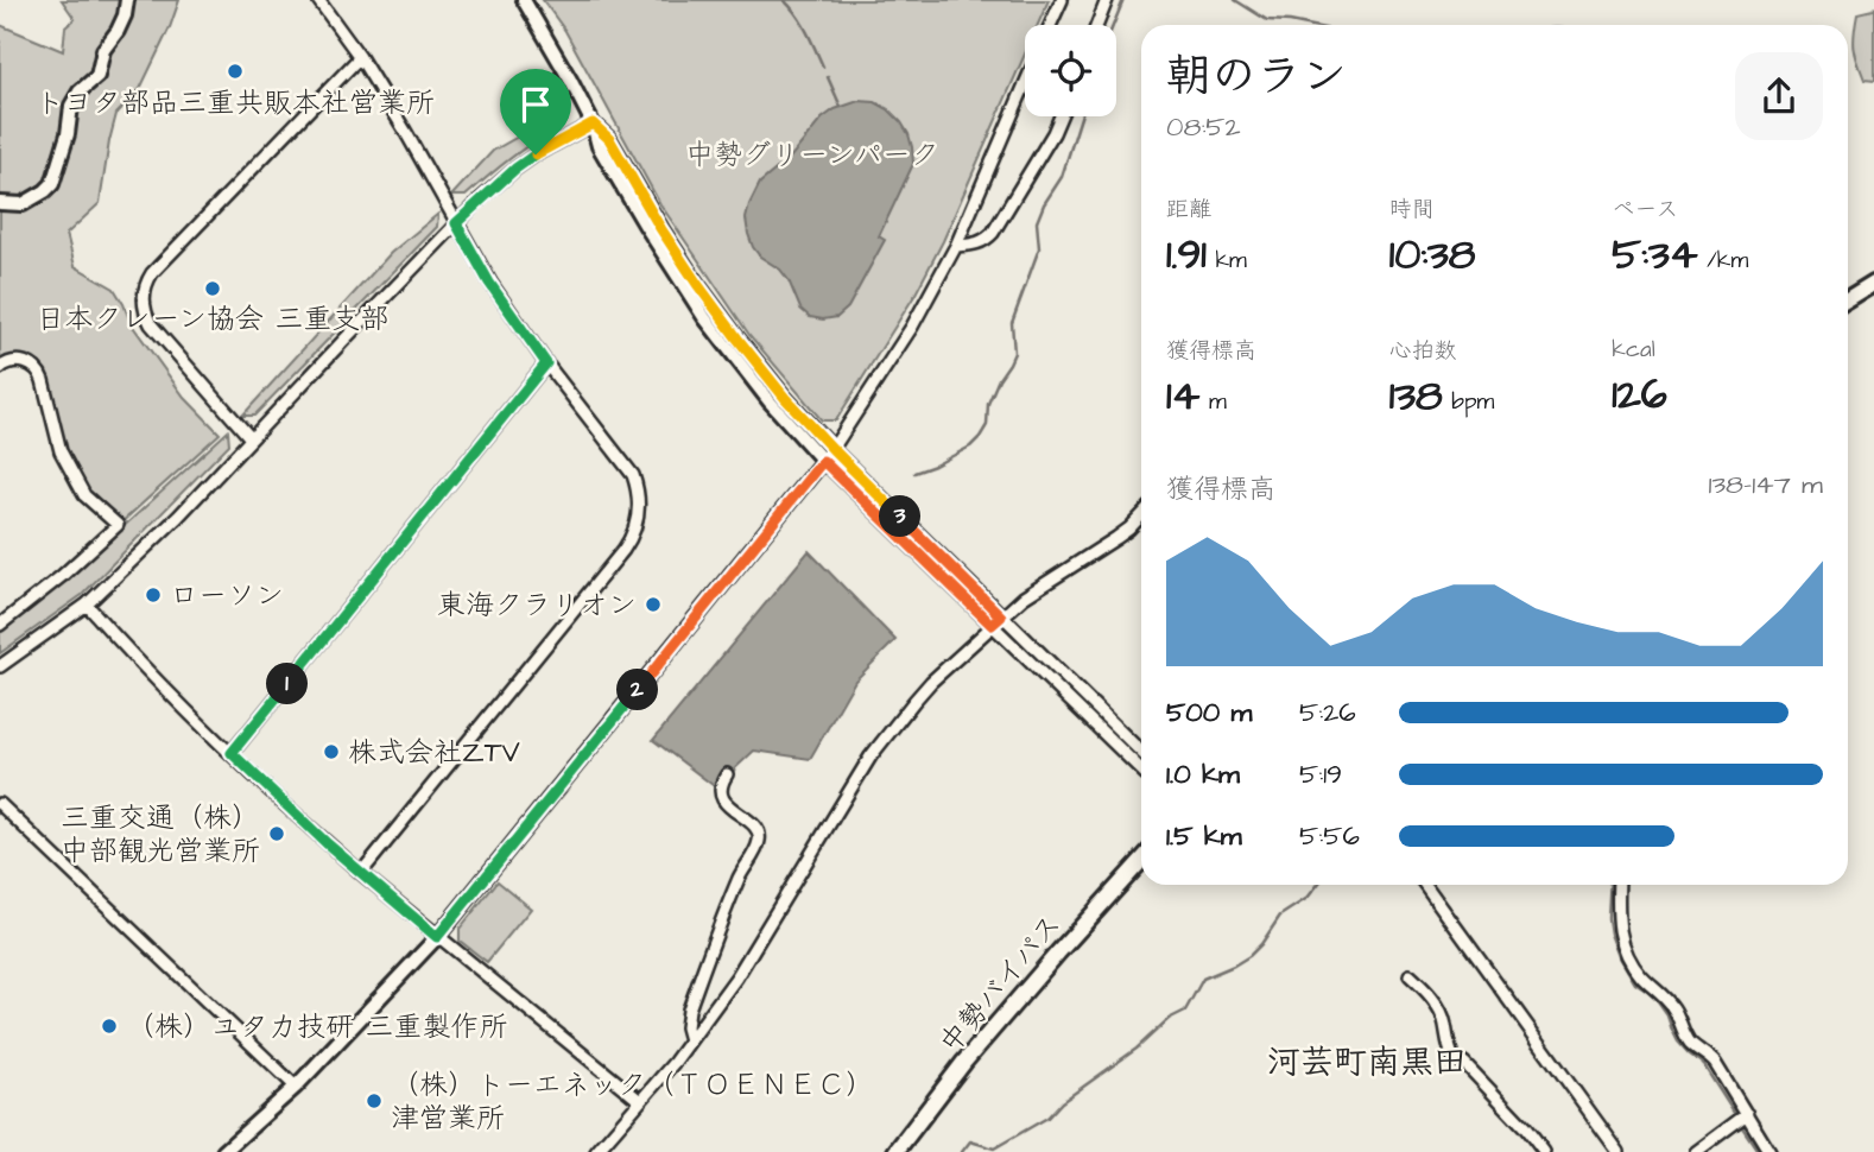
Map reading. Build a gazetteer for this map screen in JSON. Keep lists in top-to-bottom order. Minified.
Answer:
{"streets":{"highway":["中勢バイパス"]},"districts":["河芸町南黒田"],"parks":["中勢グリーンパーク"],"places":["トヨタ部品三重共販本社営業所","日本クレーン協会 三重支部","ローソン","東海クラリオン","株式会社ZTV","三重交通（株） 中部観光営業所","（株）ユタカ技研 三重製作所","（株）トーエネック（ＴＯＥＮＥＣ） 津営業所"],"page":{"heading":["朝のラン","08:52"],"stats":[["距離","1.91 km"],["時間","10:38"],["ペース","5:34 /km"],["獲得標高","14 m"],["心拍数","138 bpm"],["kcal","126"]],"chart":["獲得標高","138–147 m"],"pins":["3","1","2"],"list":[{"name":"500 m","note":"5:26"},{"name":"1.0 km","note":"5:19"},{"name":"1.5 km","note":"5:56"}]}}
